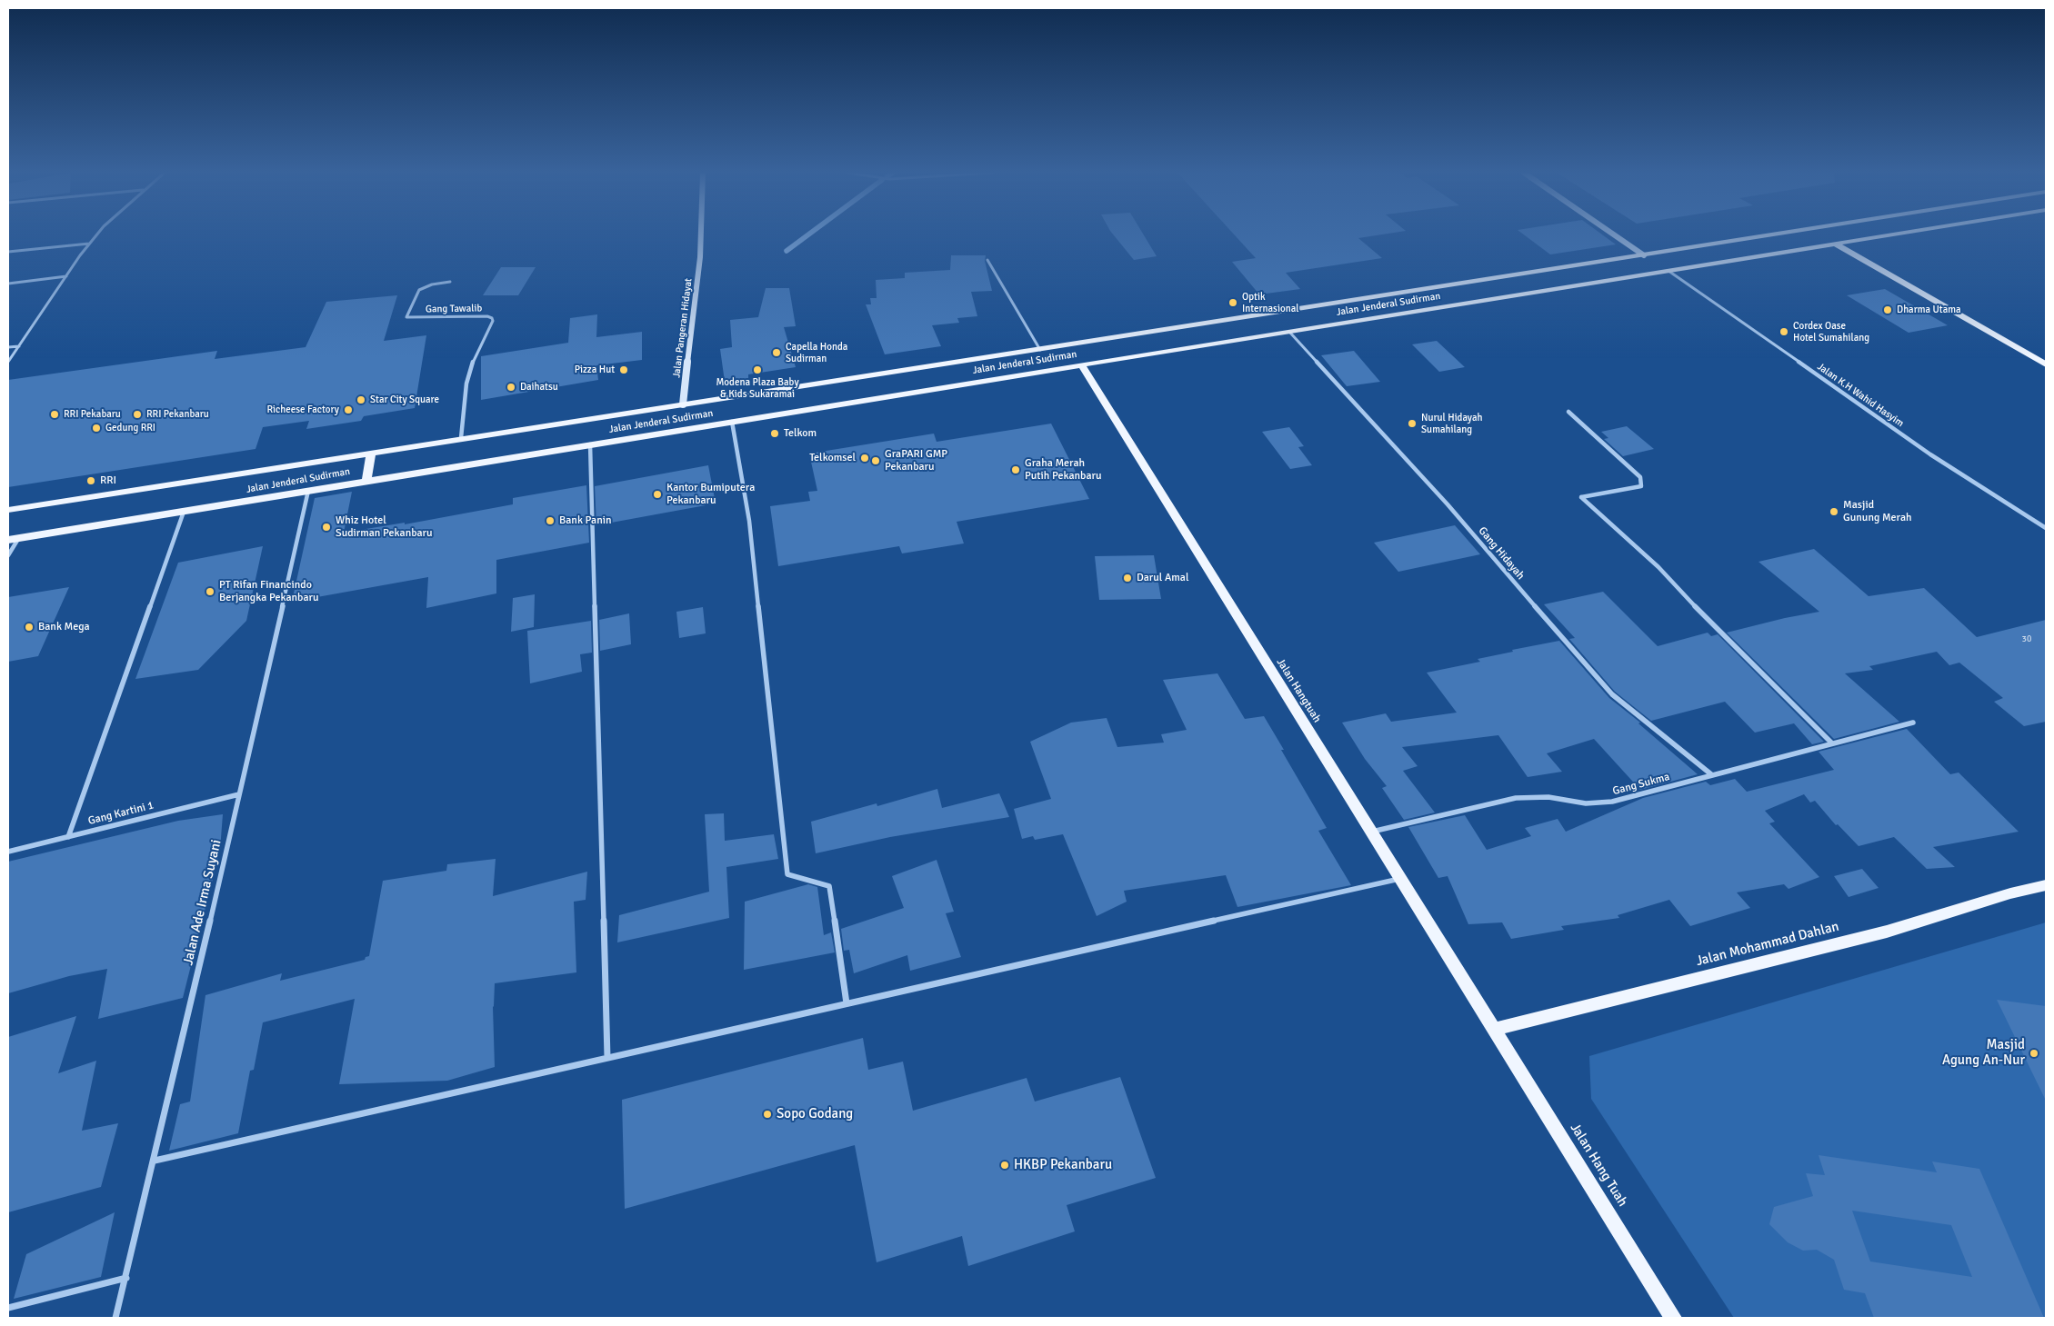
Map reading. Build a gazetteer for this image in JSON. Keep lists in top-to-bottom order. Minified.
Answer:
{"streets":{"main road":["Jalan Jenderal Sudirman","Jalan Pangeran Hidayat","Jalan Hangtuah","Jalan Mohammad Dahlan","Jalan Hang Tuah"],"street":["Gang Tawalib","Jalan K.H Wahid Hasyim","Gang Hidayah","Gang Sukma","Gang Kartini 1","Jalan Ade Irma Suyani"]},"crossings":[["Jalan Jenderal Sudirman","Gang Tawalib"],["Jalan Jenderal Sudirman","Jalan Pangeran Hidayat"],["Jalan Jenderal Sudirman","Jalan K.H Wahid Hasyim"],["Jalan Jenderal Sudirman","Gang Hidayah"],["Jalan Jenderal Sudirman","Jalan Hangtuah"],["Jalan Jenderal Sudirman","Jalan Ade Irma Suyani"],["Gang Hidayah","Gang Sukma"],["Jalan Hangtuah","Gang Sukma"],["Jalan Hangtuah","Jalan Mohammad Dahlan"],["Jalan Hangtuah","Jalan Hang Tuah"],["Gang Kartini 1","Jalan Ade Irma Suyani"],["Jalan Mohammad Dahlan","Jalan Hang Tuah"]],"places":["Optik Internasional","Dharma Utama","Cordex Oase Hotel Sumahilang","Capella Honda Sudirman","Pizza Hut","Modena Plaza Baby & Kids Sukaramai","Daihatsu","Star City Square","Richeese Factory","RRI Pekabaru","RRI Pekanbaru","Nurul Hidayah Sumahilang","Gedung RRI","Telkom","Telkomsel","GraPARI GMP Pekanbaru","Graha Merah Putih Pekanbaru","RRI","Kantor Bumiputera Pekanbaru","Masjid Gunung Merah","Bank Panin","Whiz Hotel Sudirman Pekanbaru","Darul Amal","PT Rifan Financindo Berjangka Pekanbaru","Bank Mega","Masjid Agung An-Nur","Sopo Godang","HKBP Pekanbaru"],"house_numbers":["30"]}
